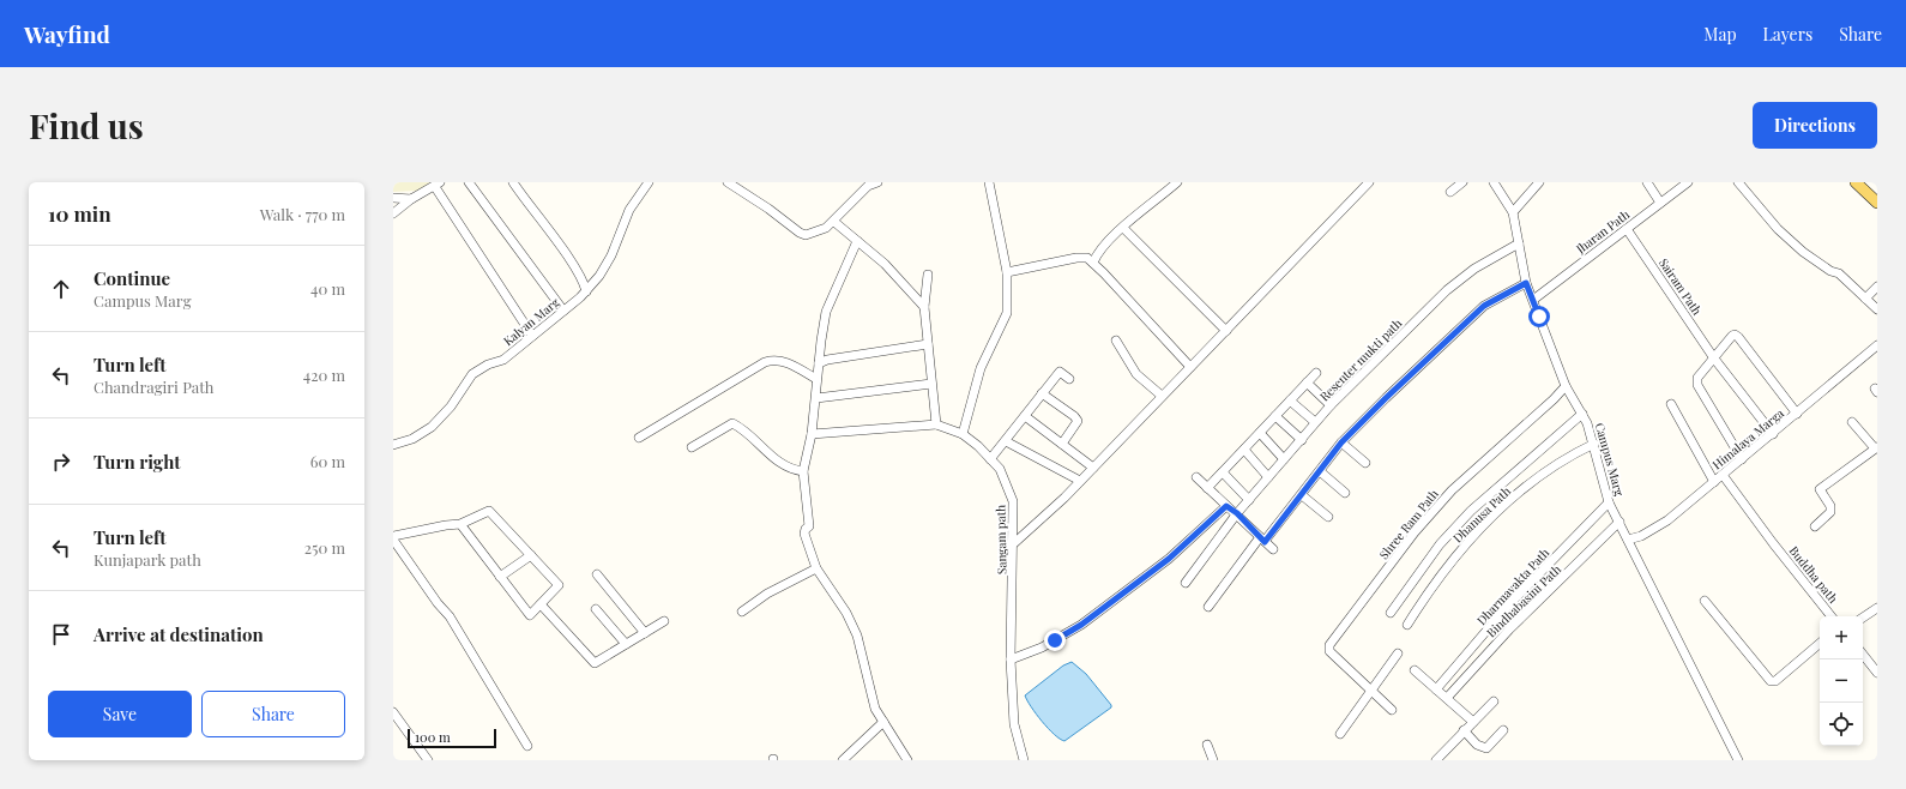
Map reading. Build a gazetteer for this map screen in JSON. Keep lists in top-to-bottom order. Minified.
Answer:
{"streets":{"street":["Jharan Path","Sairam Path","Kalyan Marg","Resenter mukti path","Himalaya Marga","Campus Marg","Dhanusa Path","Shree Ram Path","Sangam path","Buddha path","Dharmavakta Path","Bindhabasini Path"]},"crossings":[["Jharan Path","Sairam Path"],["Jharan Path","Campus Marg"],["Sairam Path","Himalaya Marga"],["Resenter mukti path","Campus Marg"],["Himalaya Marga","Campus Marg"],["Himalaya Marga","Buddha path"],["Campus Marg","Dhanusa Path"],["Campus Marg","Shree Ram Path"],["Campus Marg","Dharmavakta Path"],["Campus Marg","Bindhabasini Path"]],"scale_bar":"100 m","page":{"header":"Wayfind","nav":["Map","Layers","Share"],"buttons":["Directions",["Save","Share"]],"title":"Find us","heading":["10 min","Walk · 770 m"],"list":[["Continue","Campus Marg","40 m"],["Turn left","Chandragiri Path","420 m"],["Turn right","60 m"],["Turn left","Kunjapark path","250 m"],"Arrive at destination"],"map_buttons":["+","−"],"scale":"100 m"}}
